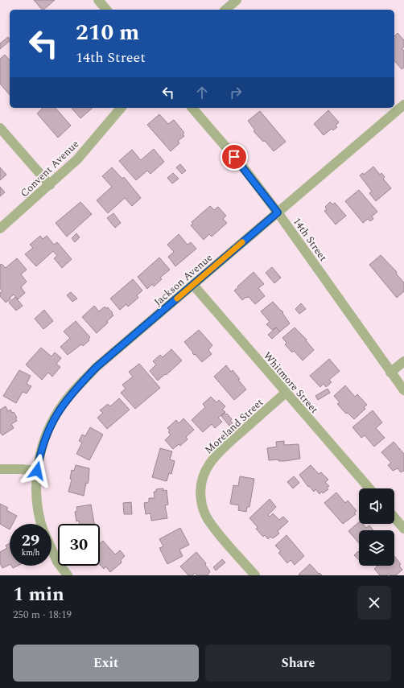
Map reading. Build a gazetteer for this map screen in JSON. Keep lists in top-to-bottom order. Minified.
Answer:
{"streets":{"street":["Convent Avenue","14th Street","Jackson Avenue","Whitmore Street","Moreland Street"]},"crossings":[["14th Street","Jackson Avenue"],["Jackson Avenue","Whitmore Street"],["Whitmore Street","Moreland Street"]],"page":{"turn":["210 m","14th Street"],"speed":"29 km/h","limit":"30","heading":["1 min","250 m · 18:19"],"buttons":["Exit","Share"]}}
